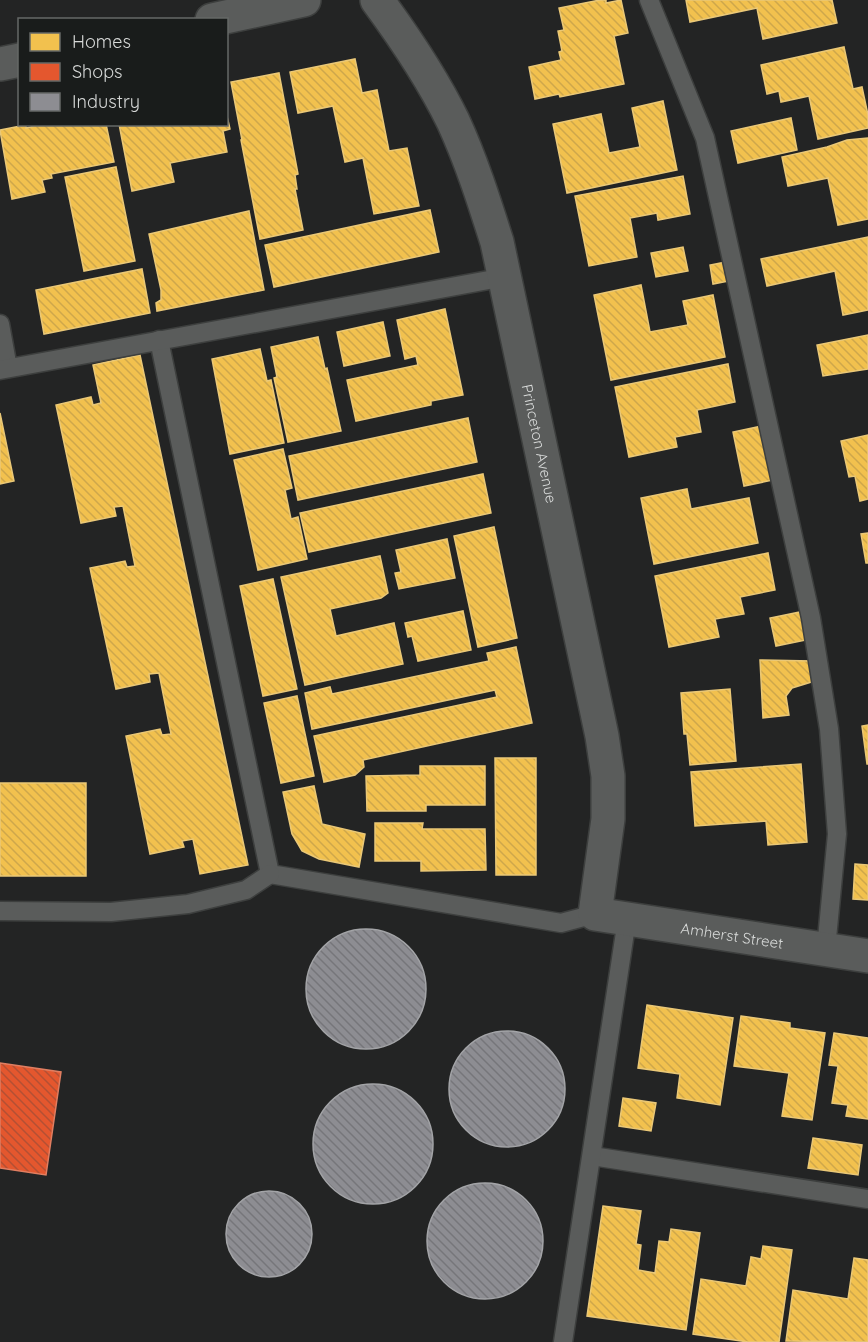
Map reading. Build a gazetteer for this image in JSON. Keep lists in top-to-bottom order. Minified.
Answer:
{"streets":{"street":["Princeton Avenue","Amherst Street"]},"crossings":[["Princeton Avenue","Amherst Street"]],"legend":["Homes","Shops","Industry"]}
